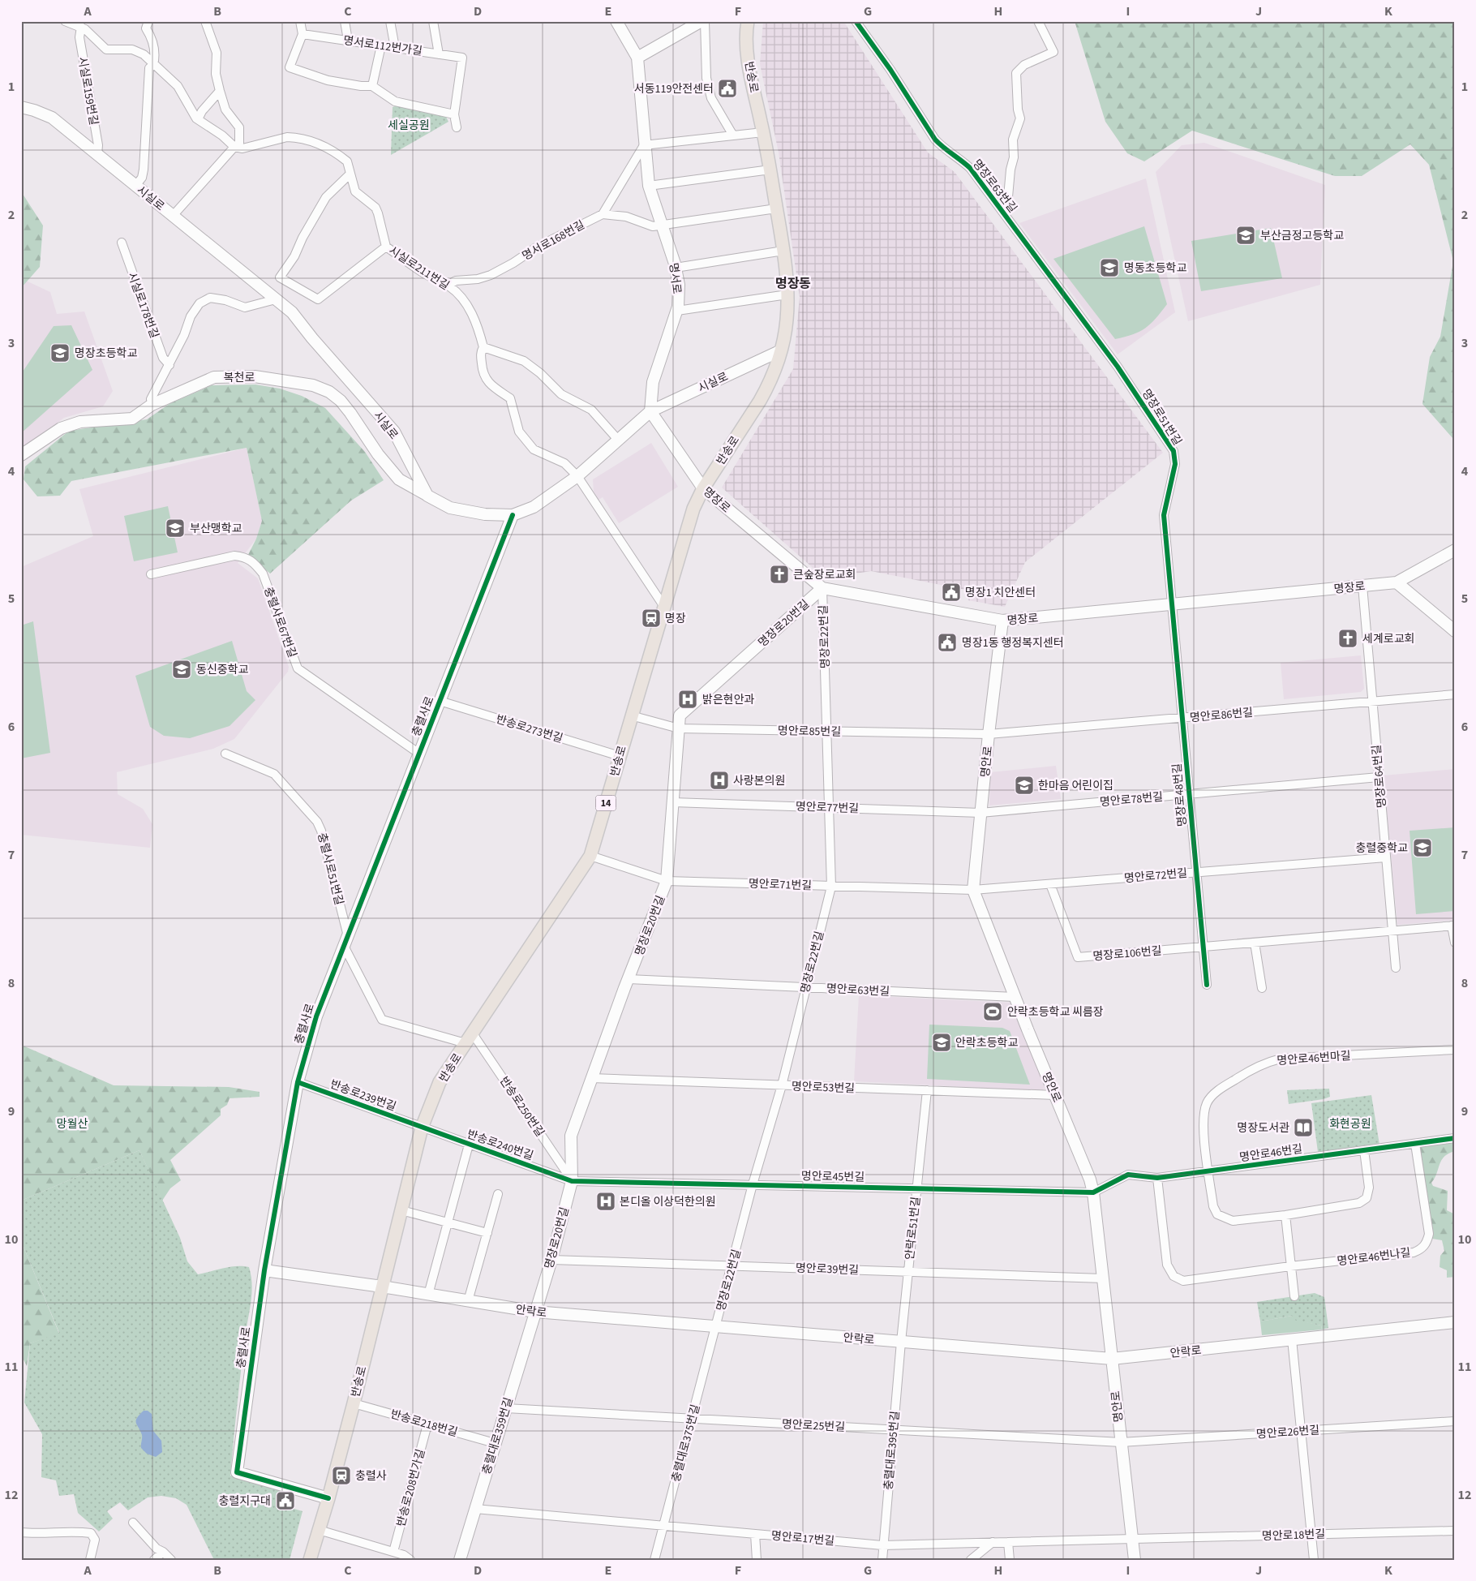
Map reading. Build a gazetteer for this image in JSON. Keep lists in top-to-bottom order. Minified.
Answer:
{"streets":{"main road":["반송로","시실로","명서로","복천로","명장로","명장로20번길","충렬사로","명안로","14","안락로","충렬대로359번길"],"street":["명서로112번가길","시실로159번길","명장로63번길","명서로168번길","시실로211번길","시실로178번길","명장로51번길","충렬사로67번길","명장로22번길","명안로86번길","반송로273번길","명안로85번길","명장로64번길","명장로48번길","명안로78번길","명안로77번길","충렬사로51번길","명안로72번길","명안로71번길","명장로106번길","명안로63번길","명안로46번마길","명안로53번길","반송로239번길","반송로250번길","반송로240번길","명안로46번길","명안로45번길","안락로51번길","명안로46번나길","명안로39번길","반송로218번길","명안로25번길","명안로26번길","충렬대로375번길","충렬대로395번길","반송로208번가길","명안로18번길","명안로17번길"]},"crossings":[["반송로","시실로"],["반송로","명장로"],["반송로","충렬사로"],["반송로","반송로273번길"],["반송로","명안로85번길"],["반송로","충렬사로51번길"],["반송로","명안로71번길"],["반송로","반송로239번길"],["반송로","반송로250번길"],["반송로","반송로240번길"],["반송로","안락로"],["반송로","반송로218번길"],["시실로159번길","시실로"],["명장로63번길","명장로51번길"],["시실로","시실로211번길"],["시실로","명서로"],["시실로","복천로"],["시실로","명장로"],["시실로","충렬사로"],["명서로168번길","시실로211번길"],["명서로","명장로"],["명장로51번길","명장로"],["명장로51번길","명장로48번길"],["명장로","명장로20번길"],["명장로","명장로22번길"],["명장로","명안로"],["명장로","명장로64번길"],["명장로","명장로48번길"],["충렬사로67번길","충렬사로"],["명장로20번길","명장로22번길"],["명장로20번길","명안로85번길"],["명장로20번길","명안로77번길"],["명장로20번길","명안로71번길"],["명장로20번길","명안로63번길"],["명장로20번길","명안로53번길"],["명장로20번길","반송로250번길"],["명장로20번길","반송로240번길"],["명장로20번길","명안로45번길"],["명장로20번길","명안로39번길"],["명장로20번길","안락로"],["명장로20번길","충렬대로359번길"],["명장로22번길","명안로85번길"],["명장로22번길","명안로77번길"],["명장로22번길","명안로71번길"],["명장로22번길","명안로63번길"],["명장로22번길","명안로53번길"],["명장로22번길","명안로45번길"],["명장로22번길","명안로39번길"],["명장로22번길","안락로"],["명장로22번길","충렬대로375번길"],["명안로86번길","명안로85번길"],["명안로86번길","명안로"],["명안로86번길","명장로64번길"],["명안로86번길","명장로48번길"],["충렬사로","반송로273번길"],["충렬사로","충렬사로51번길"],["충렬사로","반송로239번길"],["충렬사로","안락로"],["명안로85번길","명안로"],["명안로","명안로78번길"],["명안로","명안로77번길"],["명안로","명안로72번길"],["명안로","명안로71번길"],["명안로","명안로63번길"],["명안로","명안로53번길"],["명안로","명안로46번길"],["명안로","명안로45번길"],["명안로","명안로39번길"],["명안로","안락로"],["명안로","명안로25번길"],["명안로","명안로26번길"],["명안로","명안로18번길"],["명안로","명안로17번길"],["명장로64번길","명안로78번길"],["명장로64번길","명안로72번길"],["명장로64번길","명장로106번길"],["명장로48번길","명안로78번길"],["명장로48번길","명안로72번길"],["명장로48번길","명장로106번길"],["명안로78번길","명안로77번길"],["명안로72번길","명안로71번길"],["명안로72번길","명장로106번길"],["명안로46번마길","명안로46번길"],["명안로53번길","안락로51번길"],["반송로239번길","반송로240번길"],["반송로250번길","반송로240번길"],["반송로250번길","명안로45번길"],["반송로240번길","명안로45번길"],["명안로46번길","명안로45번길"],["명안로46번길","명안로46번나길"],["명안로45번길","안락로51번길"],["안락로51번길","명안로39번길"],["안락로51번길","안락로"],["안락로51번길","충렬대로395번길"],["안락로","충렬대로359번길"],["안락로","충렬대로375번길"],["안락로","충렬대로395번길"],["반송로218번길","충렬대로359번길"],["반송로218번길","반송로208번가길"],["명안로25번길","명안로26번길"],["명안로25번길","충렬대로359번길"],["명안로25번길","충렬대로375번길"],["명안로25번길","충렬대로395번길"],["충렬대로359번길","명안로17번길"],["충렬대로375번길","명안로17번길"],["충렬대로395번길","명안로17번길"],["명안로18번길","명안로17번길"]],"districts":["명장동"],"parks":["세실공원","망월산","화현공원"],"places":{"public building":["서동119안전센터","명장1 치안센터","명장1동 행정복지센터","충렬지구대"],"school or university":["부산금정고등학교","명동초등학교","명장초등학교","부산맹학교","동신중학교","한마음 어린이집","충렬중학교","안락초등학교"],"church":["큰숲장로교회","세계로교회"],"station":["명장","충렬사"],"hospital":["밝은현안과","사랑본의원","본디올 이상덕한의원"],"sports":["안락초등학교 씨름장"],"library":["명장도서관"]},"grid":{"columns":["A","B","C","D","E","F","G","H","I","J","K"],"rows":["1","2","3","4","5","6","7","8","9","10","11","12"]}}
